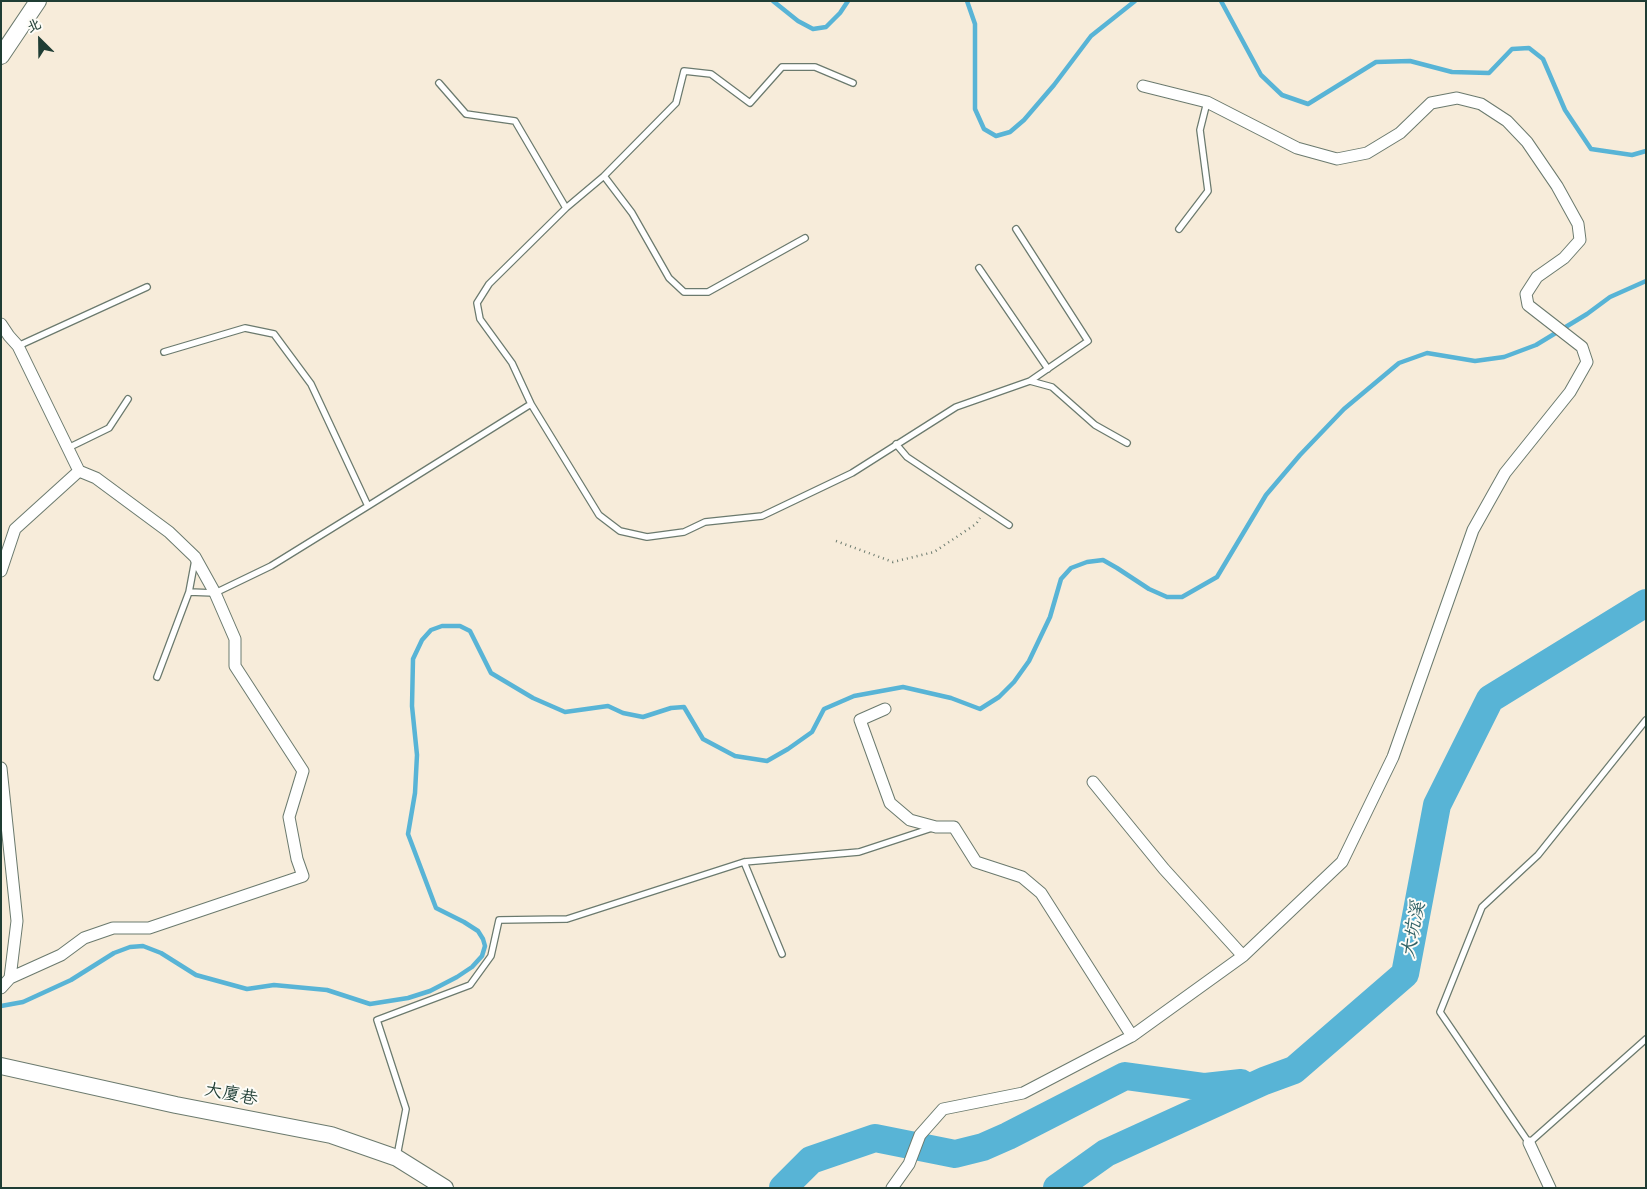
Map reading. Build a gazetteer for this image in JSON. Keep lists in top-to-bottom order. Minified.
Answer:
{"streets":{"street":["大廈巷"]},"water":["大坑溪"],"north":"top left"}
